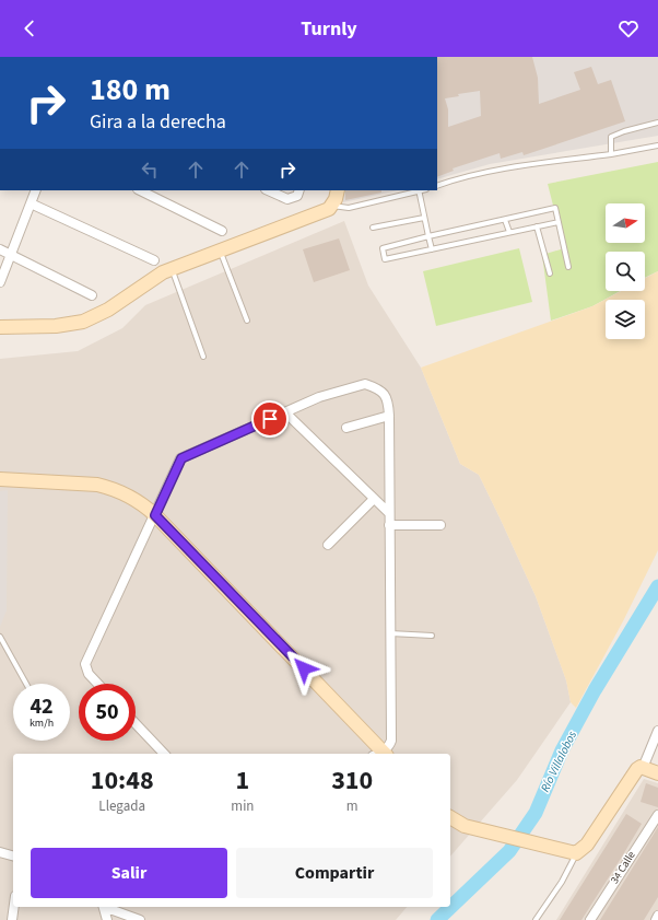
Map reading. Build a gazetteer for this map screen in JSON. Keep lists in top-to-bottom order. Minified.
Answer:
{"streets":{"street":["34 Calle"]},"water":["Río Villalobos"],"north":"right","page":{"header":"Turnly","turn":["180 m","Gira a la derecha"],"speed":"42 km/h","limit":"50","eta":["10:48","Llegada","1","min","310","m"],"buttons":["Salir","Compartir"]}}
